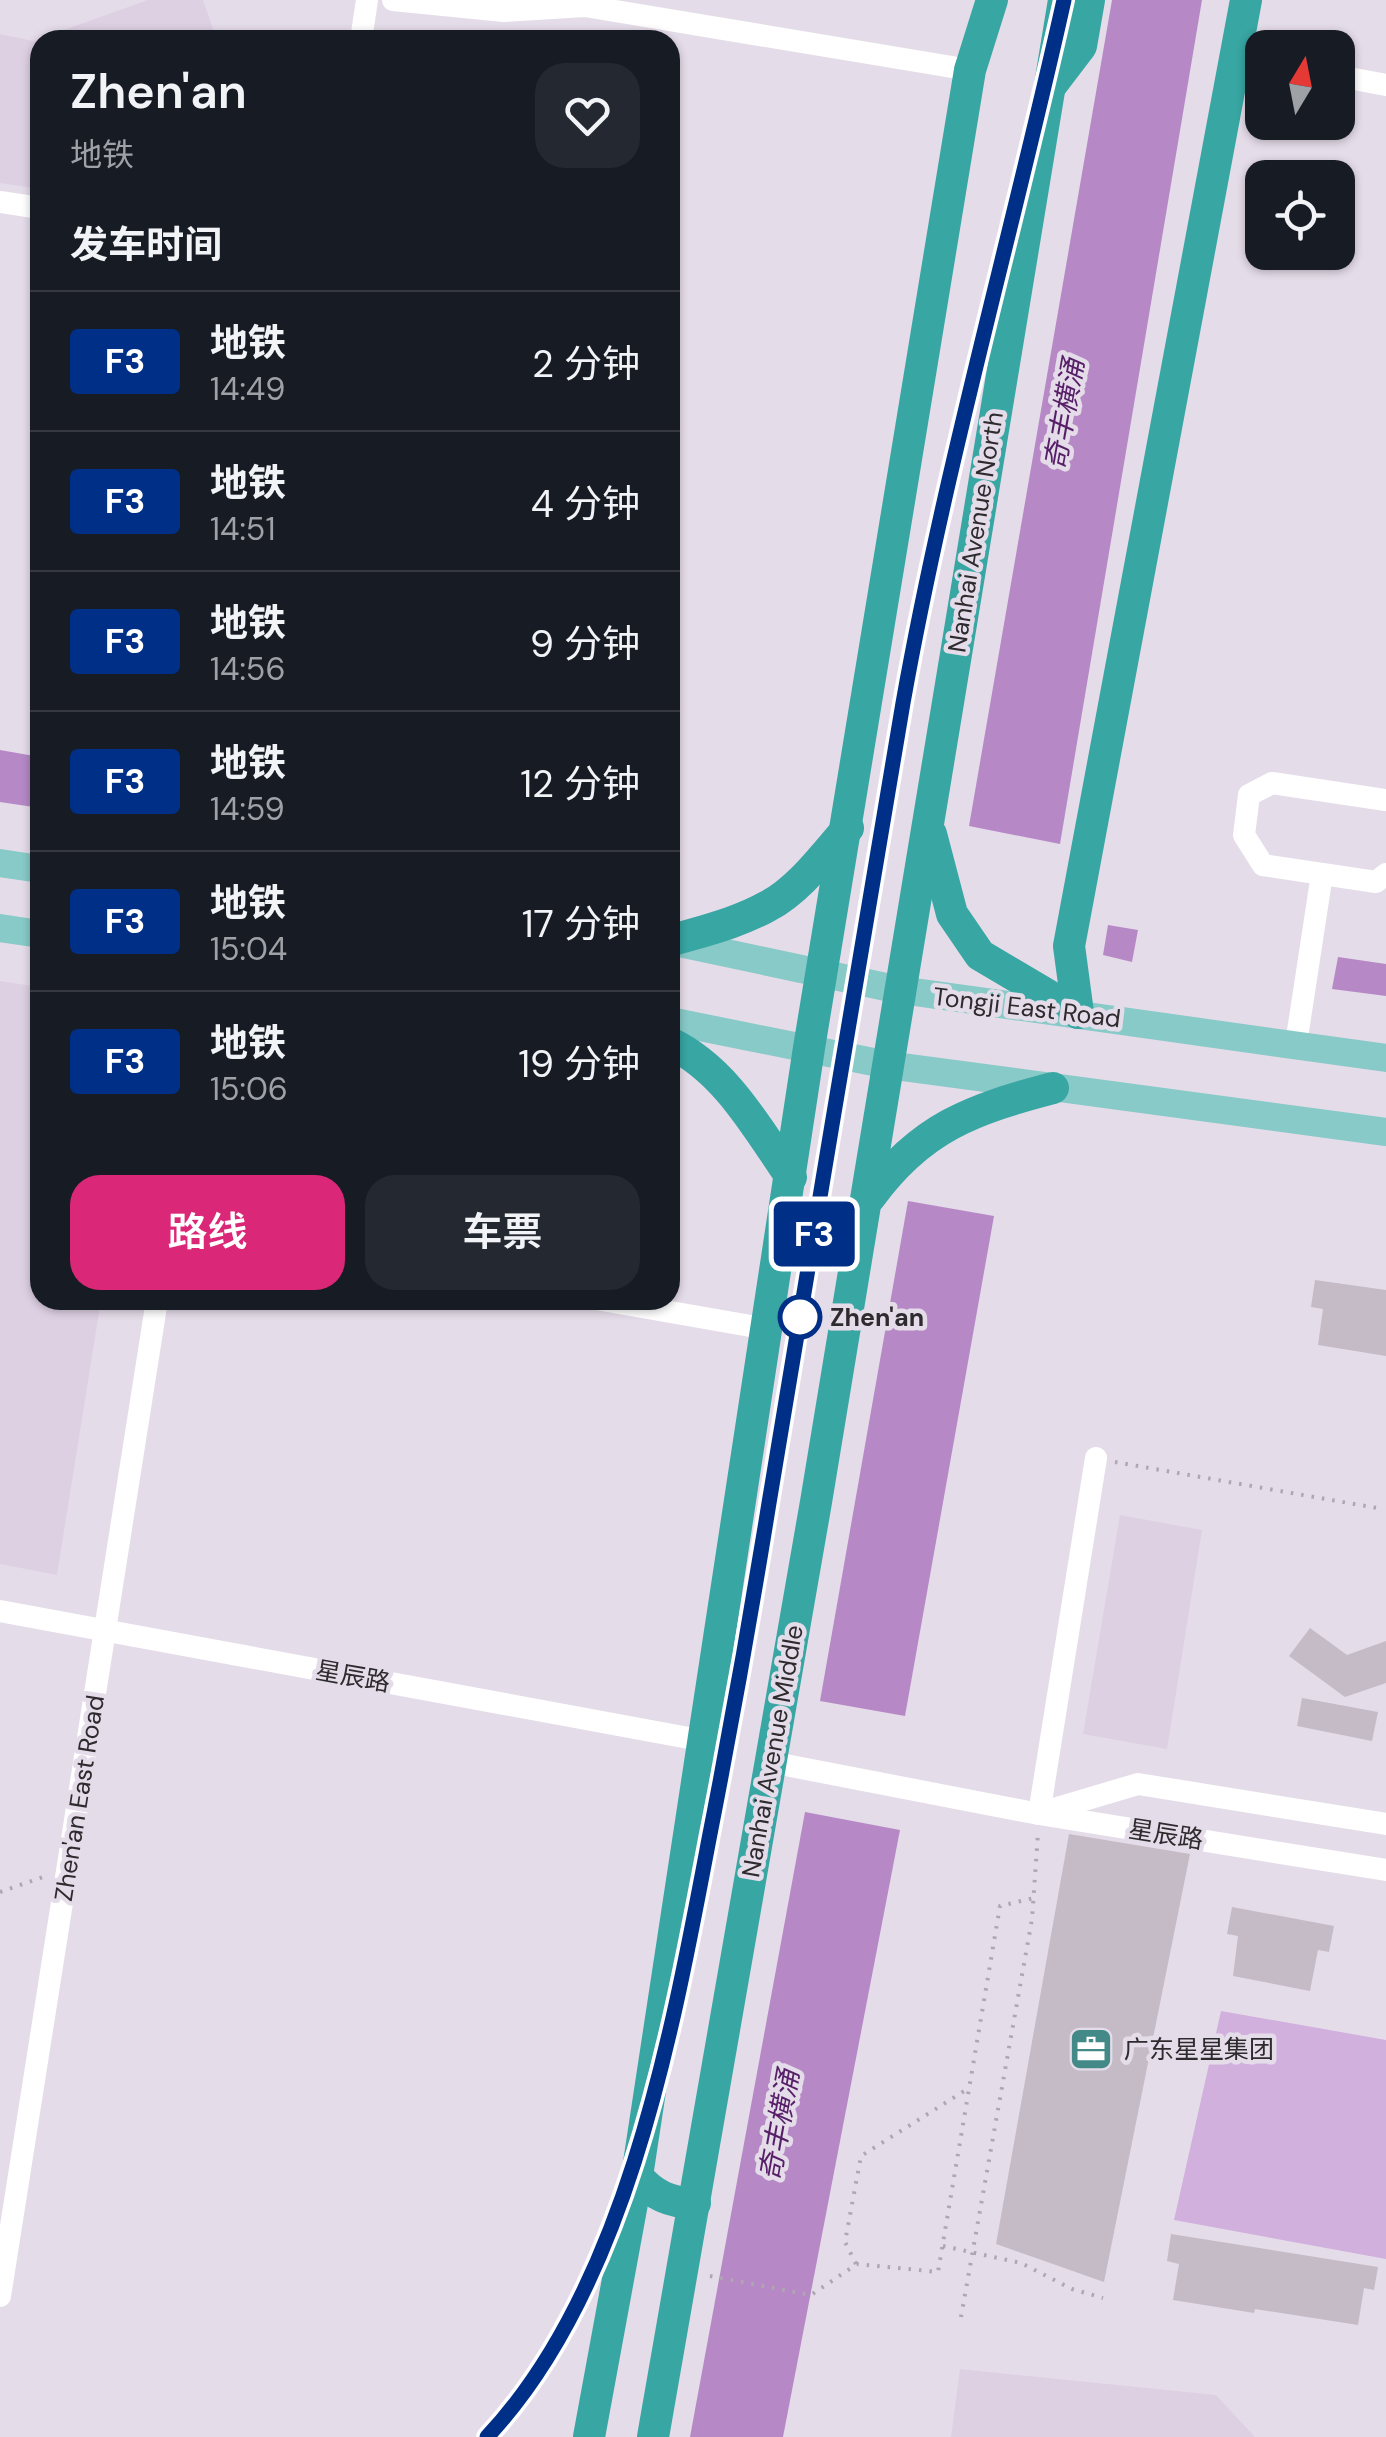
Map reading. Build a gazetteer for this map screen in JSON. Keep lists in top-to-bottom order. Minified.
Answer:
{"streets":{"highway":["Nanhai Avenue North","Nanhai Avenue Middle"],"main road":["Tongji East Road"],"street":["星辰路","Zhen'an East Road"]},"crossings":[["Nanhai Avenue North","Tongji East Road"],["Nanhai Avenue North","Nanhai Avenue Middle"],["星辰路","Nanhai Avenue Middle"],["星辰路","Zhen'an East Road"]],"water":["奇丰横涌"],"places":{"other":["Zhen'an"],"office":["广东星星集团"]},"lines":["metro line F3"],"north":"top","page":{"on_map":"F3","heading":[["Zhen'an","地铁"],"发车时间"],"list":[{"mark":"F3","name":"地铁","note":"14:49","value":"2 分钟"},{"mark":"F3","name":"地铁","note":"14:51","value":"4 分钟"},{"mark":"F3","name":"地铁","note":"14:56","value":"9 分钟"},{"mark":"F3","name":"地铁","note":"14:59","value":"12 分钟"},{"mark":"F3","name":"地铁","note":"15:04","value":"17 分钟"},{"mark":"F3","name":"地铁","note":"15:06","value":"19 分钟"}],"buttons":["路线","车票"]}}
